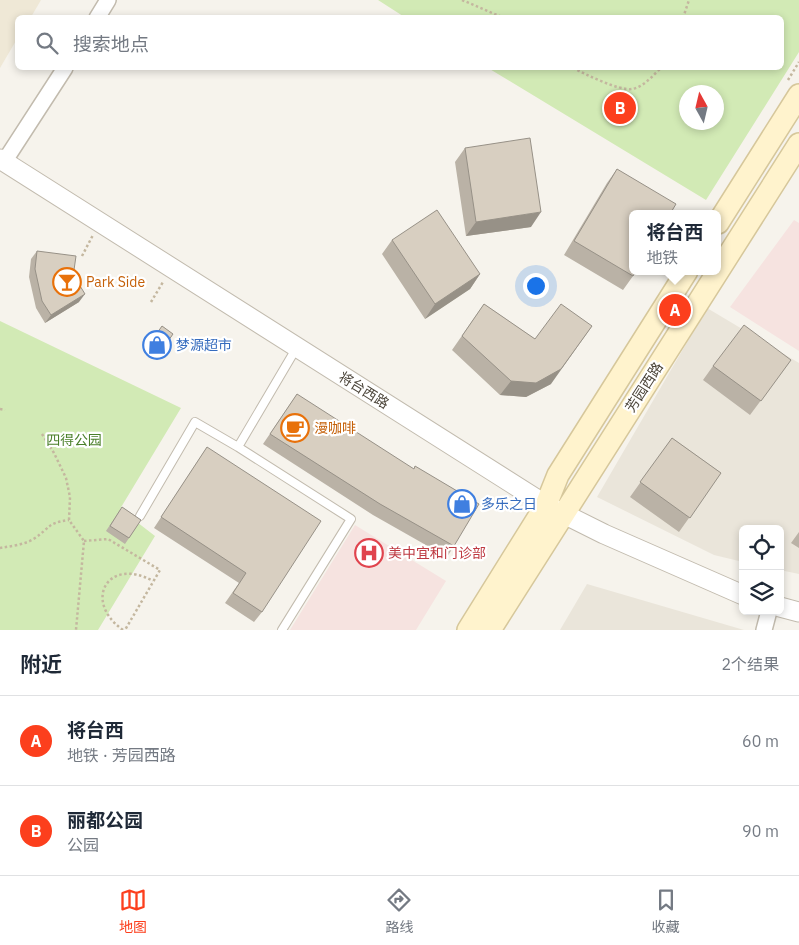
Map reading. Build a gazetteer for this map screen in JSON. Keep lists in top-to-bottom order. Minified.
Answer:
{"streets":{"main road":["芳园西路"],"street":["将台西路"]},"crossings":[["芳园西路","将台西路"]],"parks":["四得公园"],"places":{"bar":["Park Side"],"shop":["梦源超市","多乐之日"],"cafe":["漫咖啡"],"hospital":["美中宜和门诊部"]},"north":"top","page":{"search":"搜索地点","pins":["B","A"],"popup":["将台西","地铁"],"heading":["附近","2个结果"],"list":[{"mark":"A","name":"将台西","note":"地铁 · 芳园西路","value":"60 m"},{"mark":"B","name":"丽都公园","note":"公园","value":"90 m"}],"nav":["地图","路线","收藏"]}}
